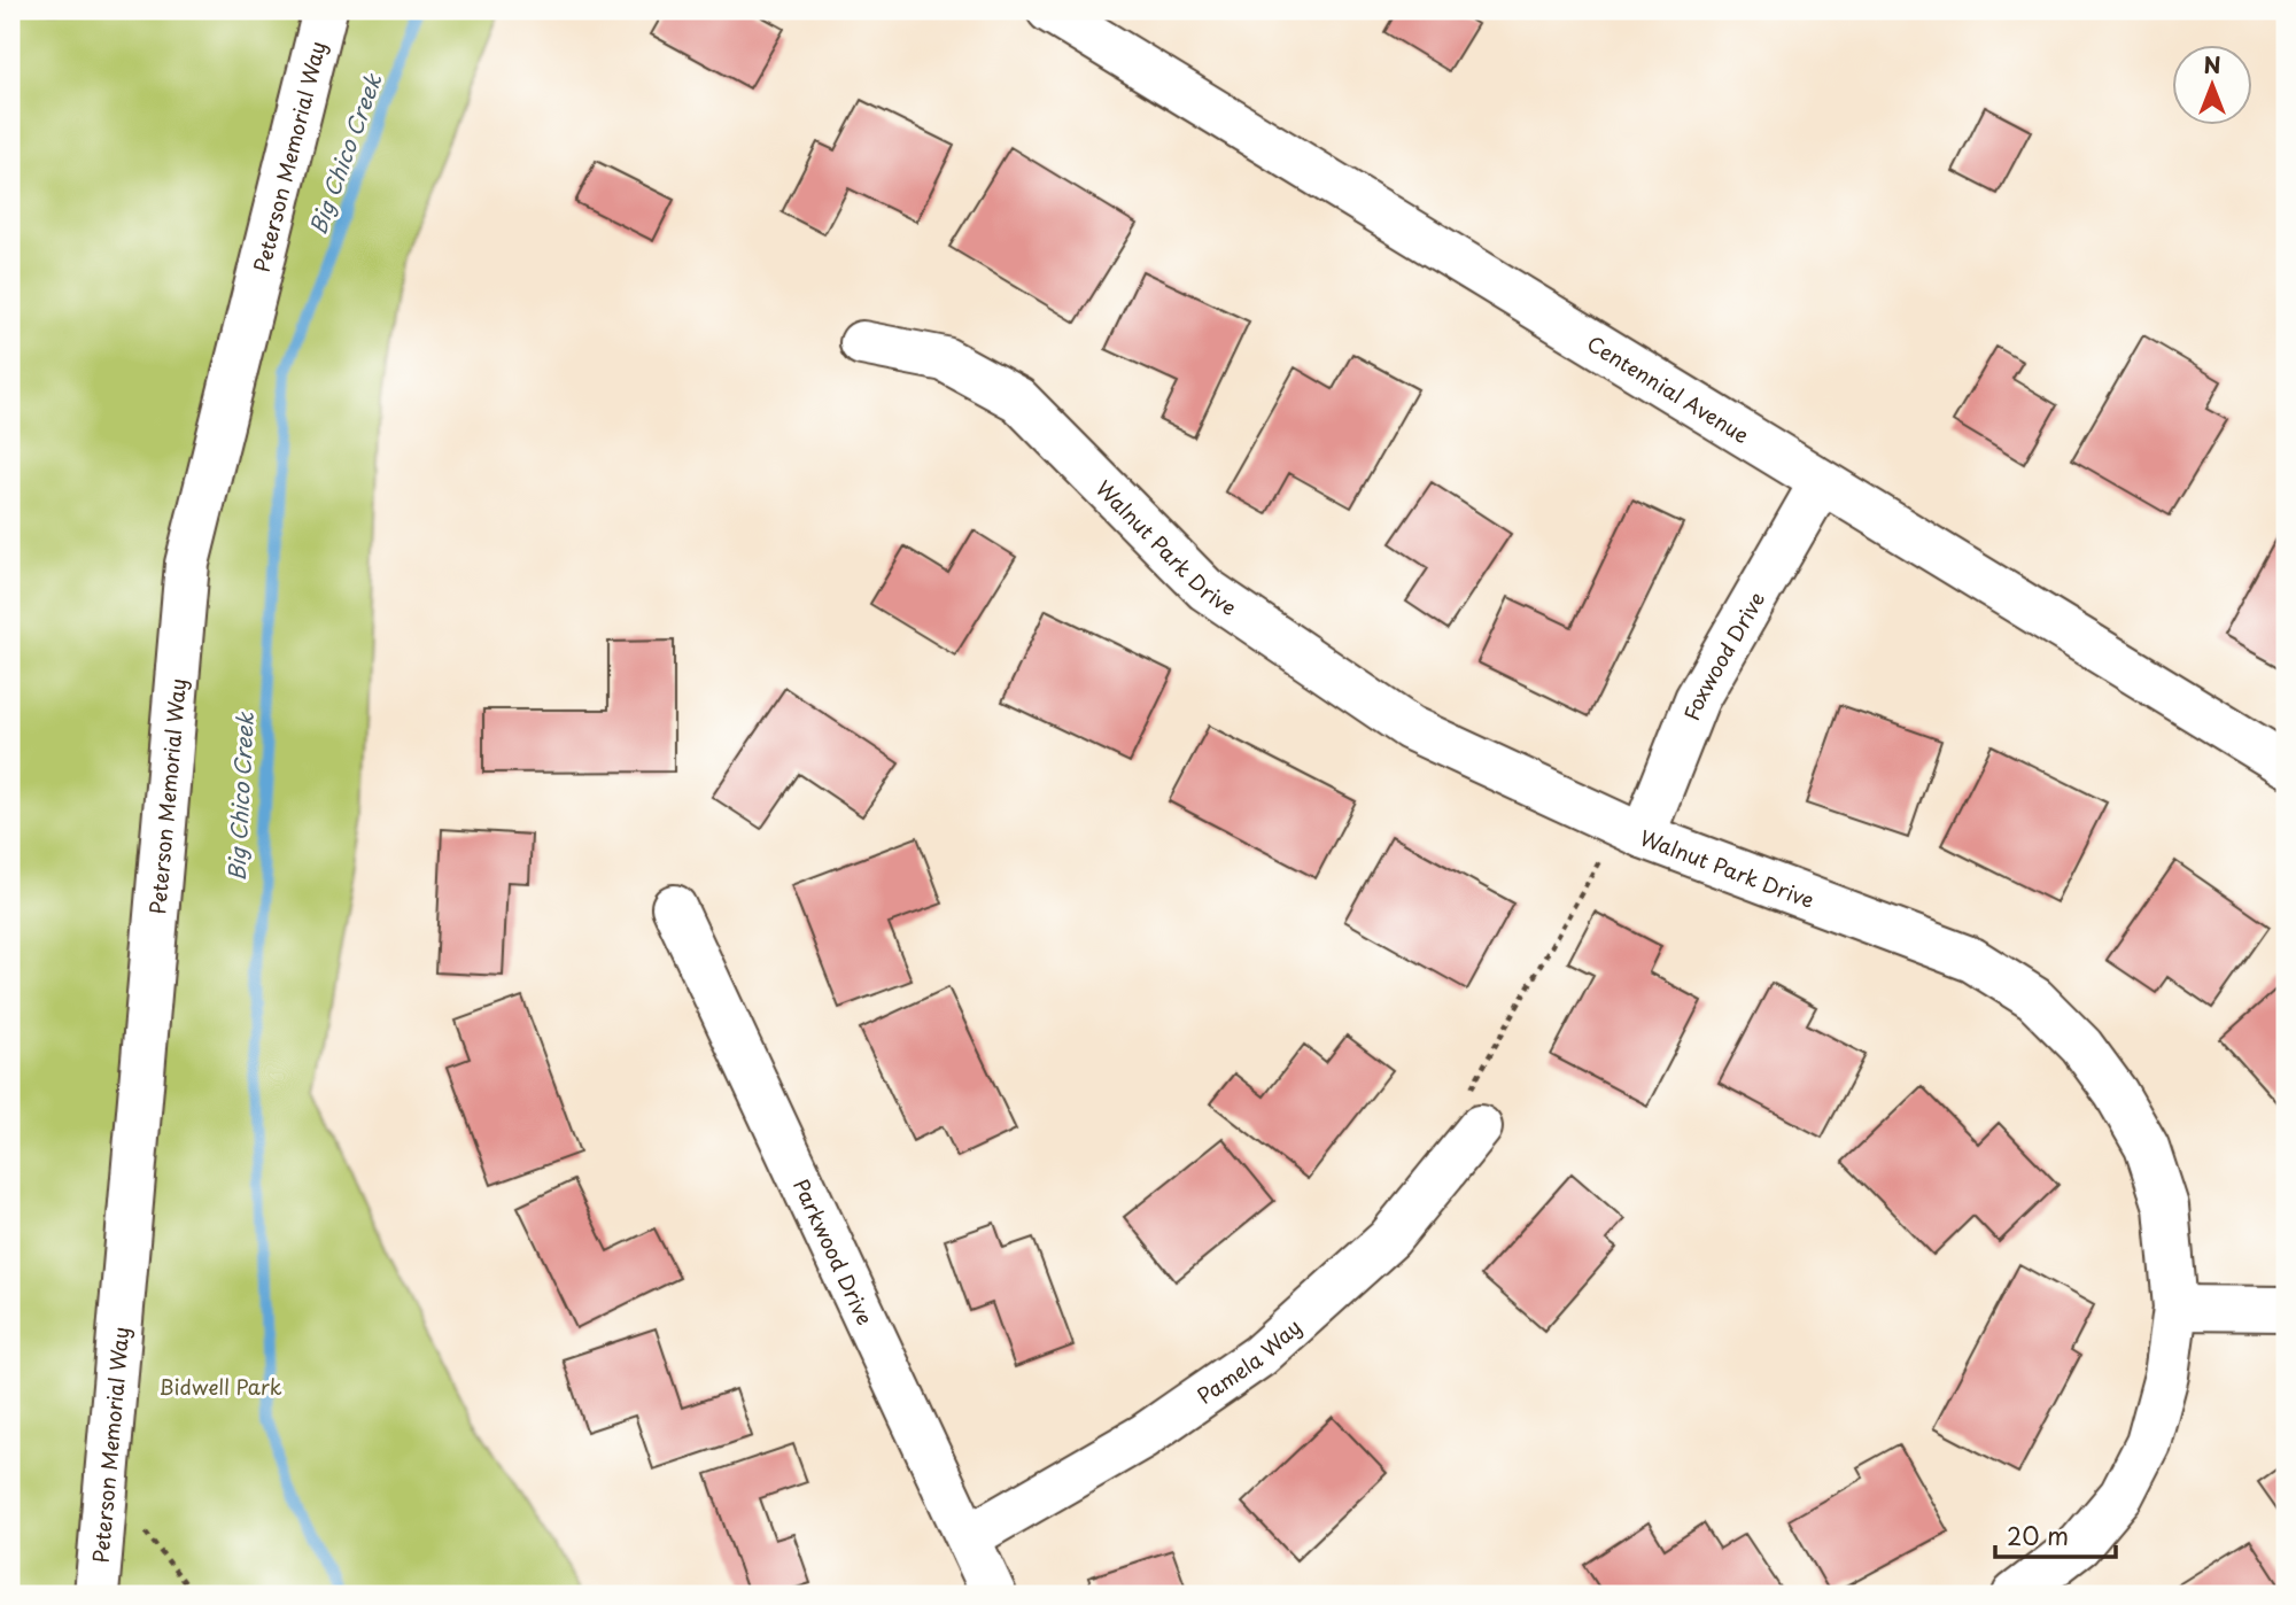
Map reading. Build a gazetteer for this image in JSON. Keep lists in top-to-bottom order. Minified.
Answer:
{"streets":{"street":["Peterson Memorial Way","Centennial Avenue","Walnut Park Drive","Foxwood Drive","Parkwood Drive","Pamela Way"]},"crossings":[["Centennial Avenue","Foxwood Drive"],["Walnut Park Drive","Foxwood Drive"],["Parkwood Drive","Pamela Way"]],"water":["Big Chico Creek"],"parks":["Bidwell Park"],"scale_bar":"20 m","north":"top"}
